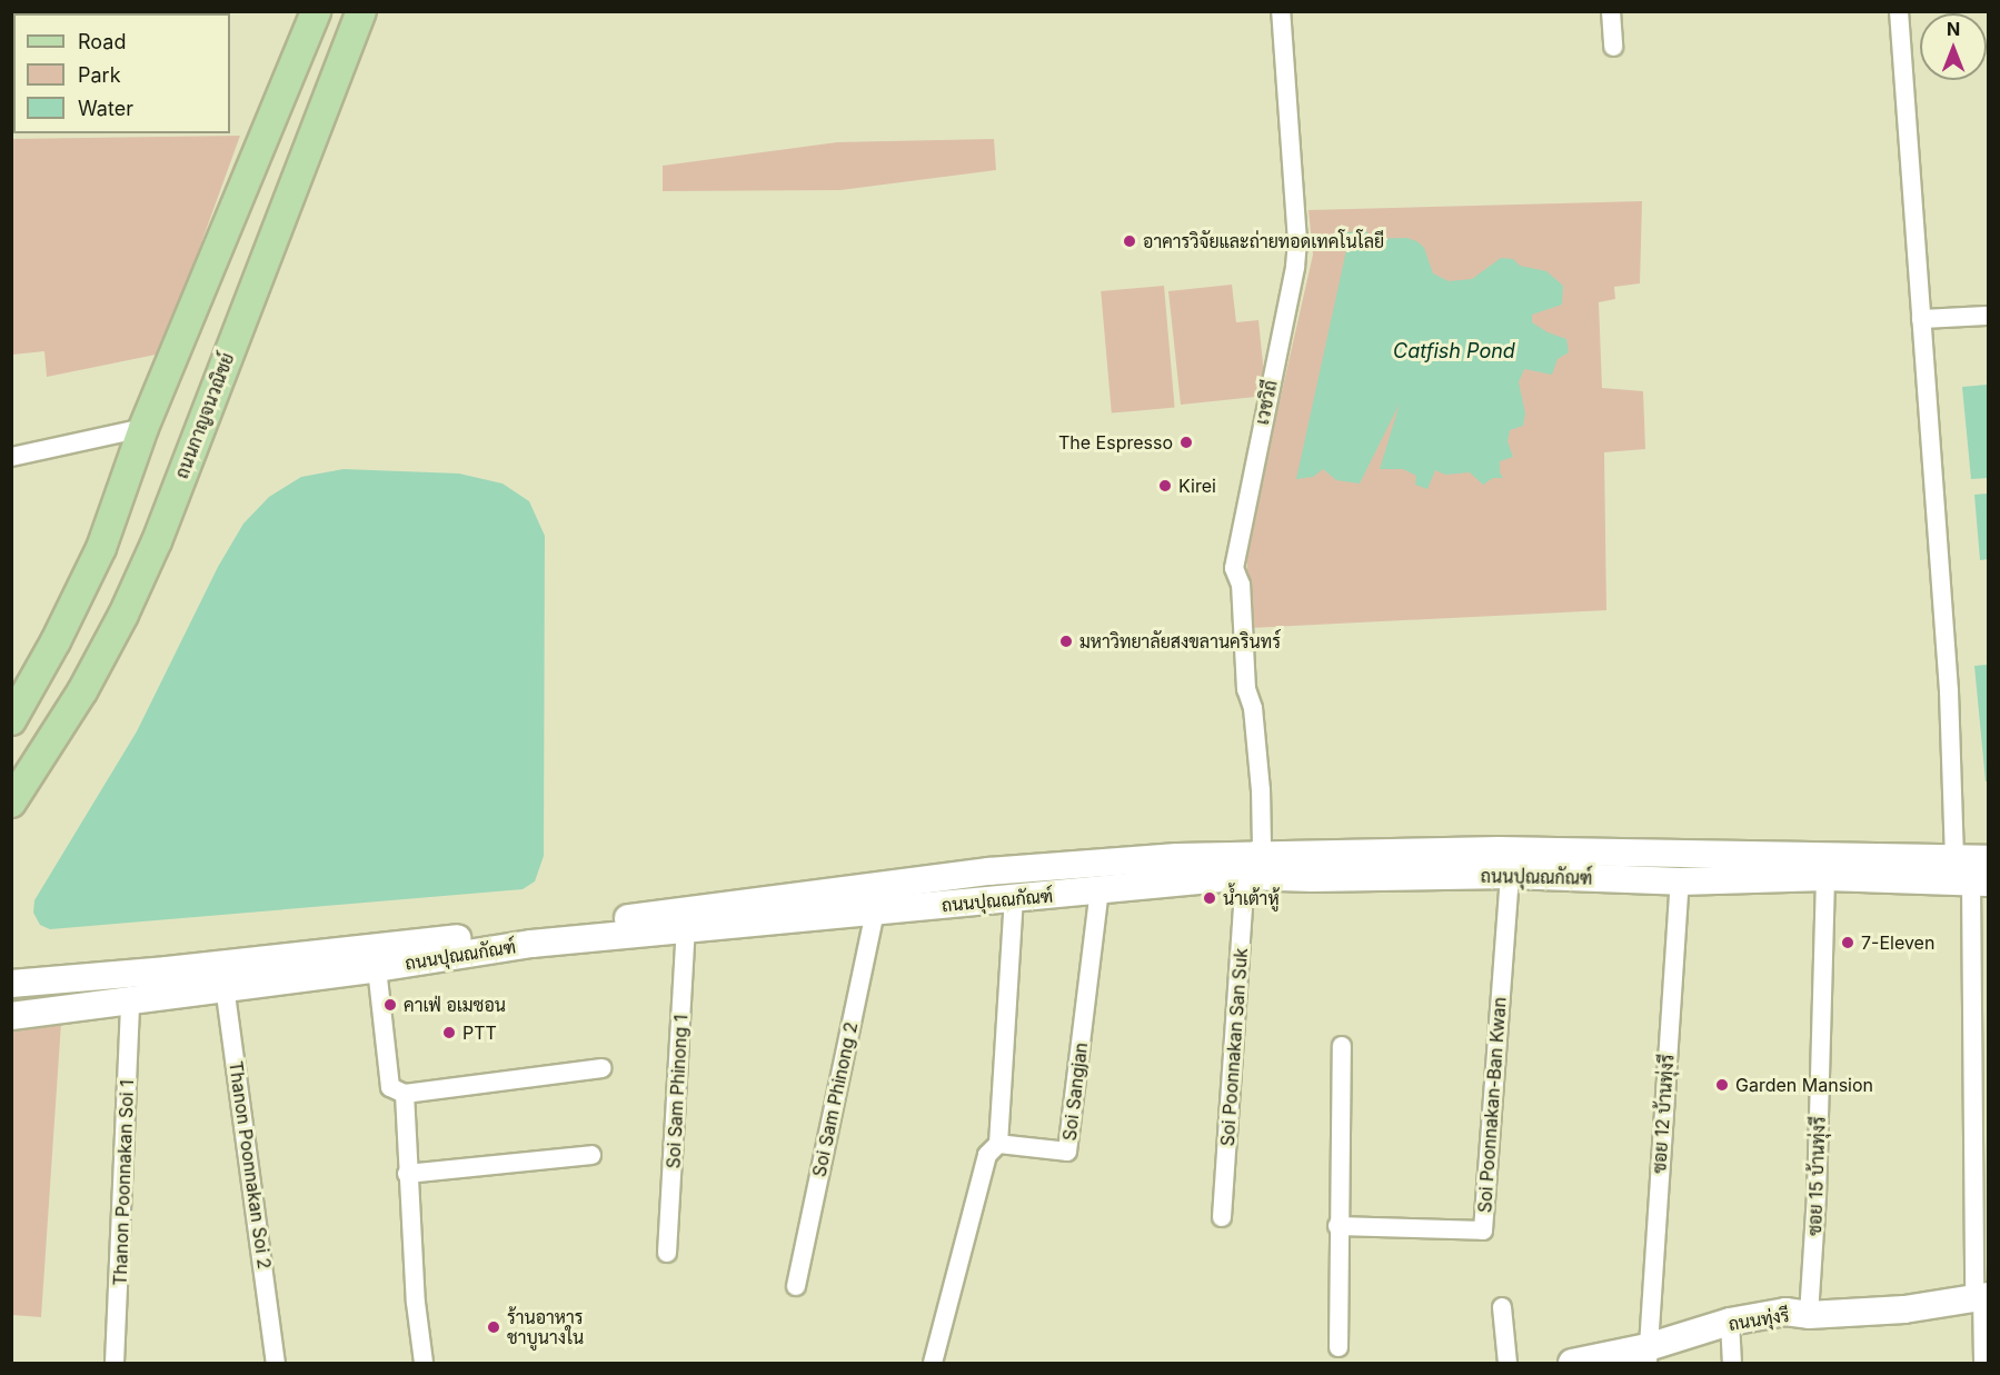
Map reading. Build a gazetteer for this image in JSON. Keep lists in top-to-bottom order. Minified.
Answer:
{"streets":{"main road":["ถนนกาญจนวณิชย์"],"street":["เวชวิถี","ถนนปุณณกัณฑ์","Soi Poonnakan San Suk","Soi Sam Phinong 1","Soi Sangjan","Soi Sam Phinong 2","Soi Poonnakan-Ban Kwan","ซอย 12 บ้านทุ่งรี","Thanon Poonnakan Soi 2","ซอย 15 บ้านทุ่งรี","Thanon Poonnakan Soi 1","ถนนทุ่งรี"]},"crossings":[["เวชวิถี","ถนนปุณณกัณฑ์"],["เวชวิถี","Soi Poonnakan San Suk"],["ถนนปุณณกัณฑ์","Soi Poonnakan San Suk"],["ถนนปุณณกัณฑ์","Soi Sam Phinong 1"],["ถนนปุณณกัณฑ์","Soi Sangjan"],["ถนนปุณณกัณฑ์","Soi Sam Phinong 2"],["ถนนปุณณกัณฑ์","Soi Poonnakan-Ban Kwan"],["ถนนปุณณกัณฑ์","ซอย 12 บ้านทุ่งรี"],["ถนนปุณณกัณฑ์","Thanon Poonnakan Soi 2"],["ถนนปุณณกัณฑ์","ซอย 15 บ้านทุ่งรี"],["ถนนปุณณกัณฑ์","Thanon Poonnakan Soi 1"],["ซอย 12 บ้านทุ่งรี","ถนนทุ่งรี"],["ซอย 15 บ้านทุ่งรี","ถนนทุ่งรี"]],"water":["Catfish Pond"],"places":["อาคารวิจัยและถ่ายทอดเทคโนโลยี","The Espresso","Kirei","มหาวิทยาลัยสงขลานครินทร์","น้ำเต้าหู้","7-Eleven","คาเฟ่ อเมซอน","PTT","Garden Mansion","ร้านอาหาร ชาบูนางใน"],"legend":["Road","Park","Water"],"north":"top"}
